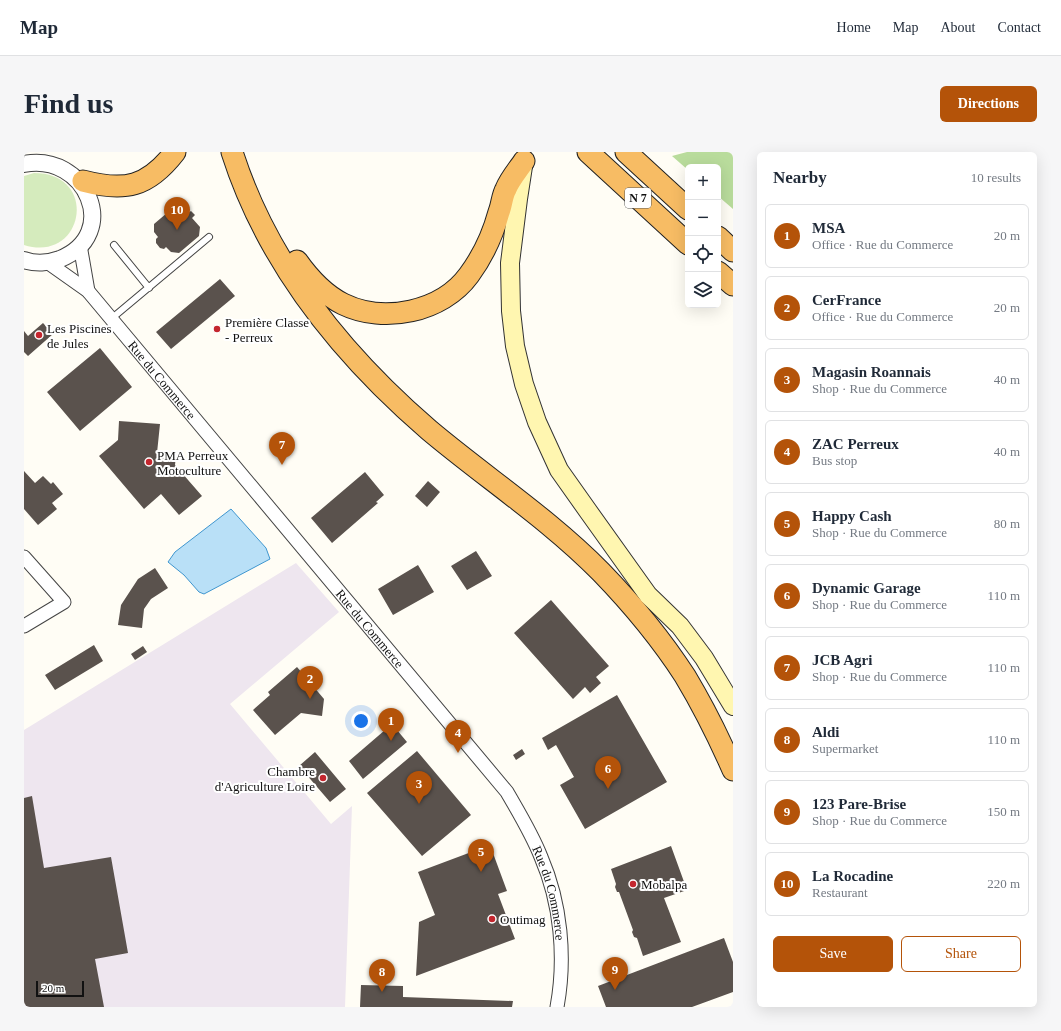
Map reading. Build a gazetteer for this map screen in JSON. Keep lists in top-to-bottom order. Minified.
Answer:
{"streets":{"highway":["N 7"],"street":["Rue du Commerce"]},"places":["Première Classe - Perreux","Les Piscines de Jules","PMA Perreux Motoculture","Chambre d'Agriculture Loire","Mobalpa","Outimag"],"scale_bar":"20 m","page":{"header":"Map","nav":["Home","Map","About","Contact"],"buttons":["Directions",["Save","Share"]],"title":"Find us","heading":["Nearby","10 results"],"map_buttons":["+","−"],"pins":["10","7","2","1","4","6","3","5","9","8"],"list":[{"mark":"1","name":"MSA","note":"Office · Rue du Commerce","value":"20 m"},{"mark":"2","name":"CerFrance","note":"Office · Rue du Commerce","value":"20 m"},{"mark":"3","name":"Magasin Roannais","note":"Shop · Rue du Commerce","value":"40 m"},{"mark":"4","name":"ZAC Perreux","note":"Bus stop","value":"40 m"},{"mark":"5","name":"Happy Cash","note":"Shop · Rue du Commerce","value":"80 m"},{"mark":"6","name":"Dynamic Garage","note":"Shop · Rue du Commerce","value":"110 m"},{"mark":"7","name":"JCB Agri","note":"Shop · Rue du Commerce","value":"110 m"},{"mark":"8","name":"Aldi","note":"Supermarket","value":"110 m"},{"mark":"9","name":"123 Pare-Brise","note":"Shop · Rue du Commerce","value":"150 m"},{"mark":"10","name":"La Rocadine","note":"Restaurant","value":"220 m"}],"scale":"20 m"}}
